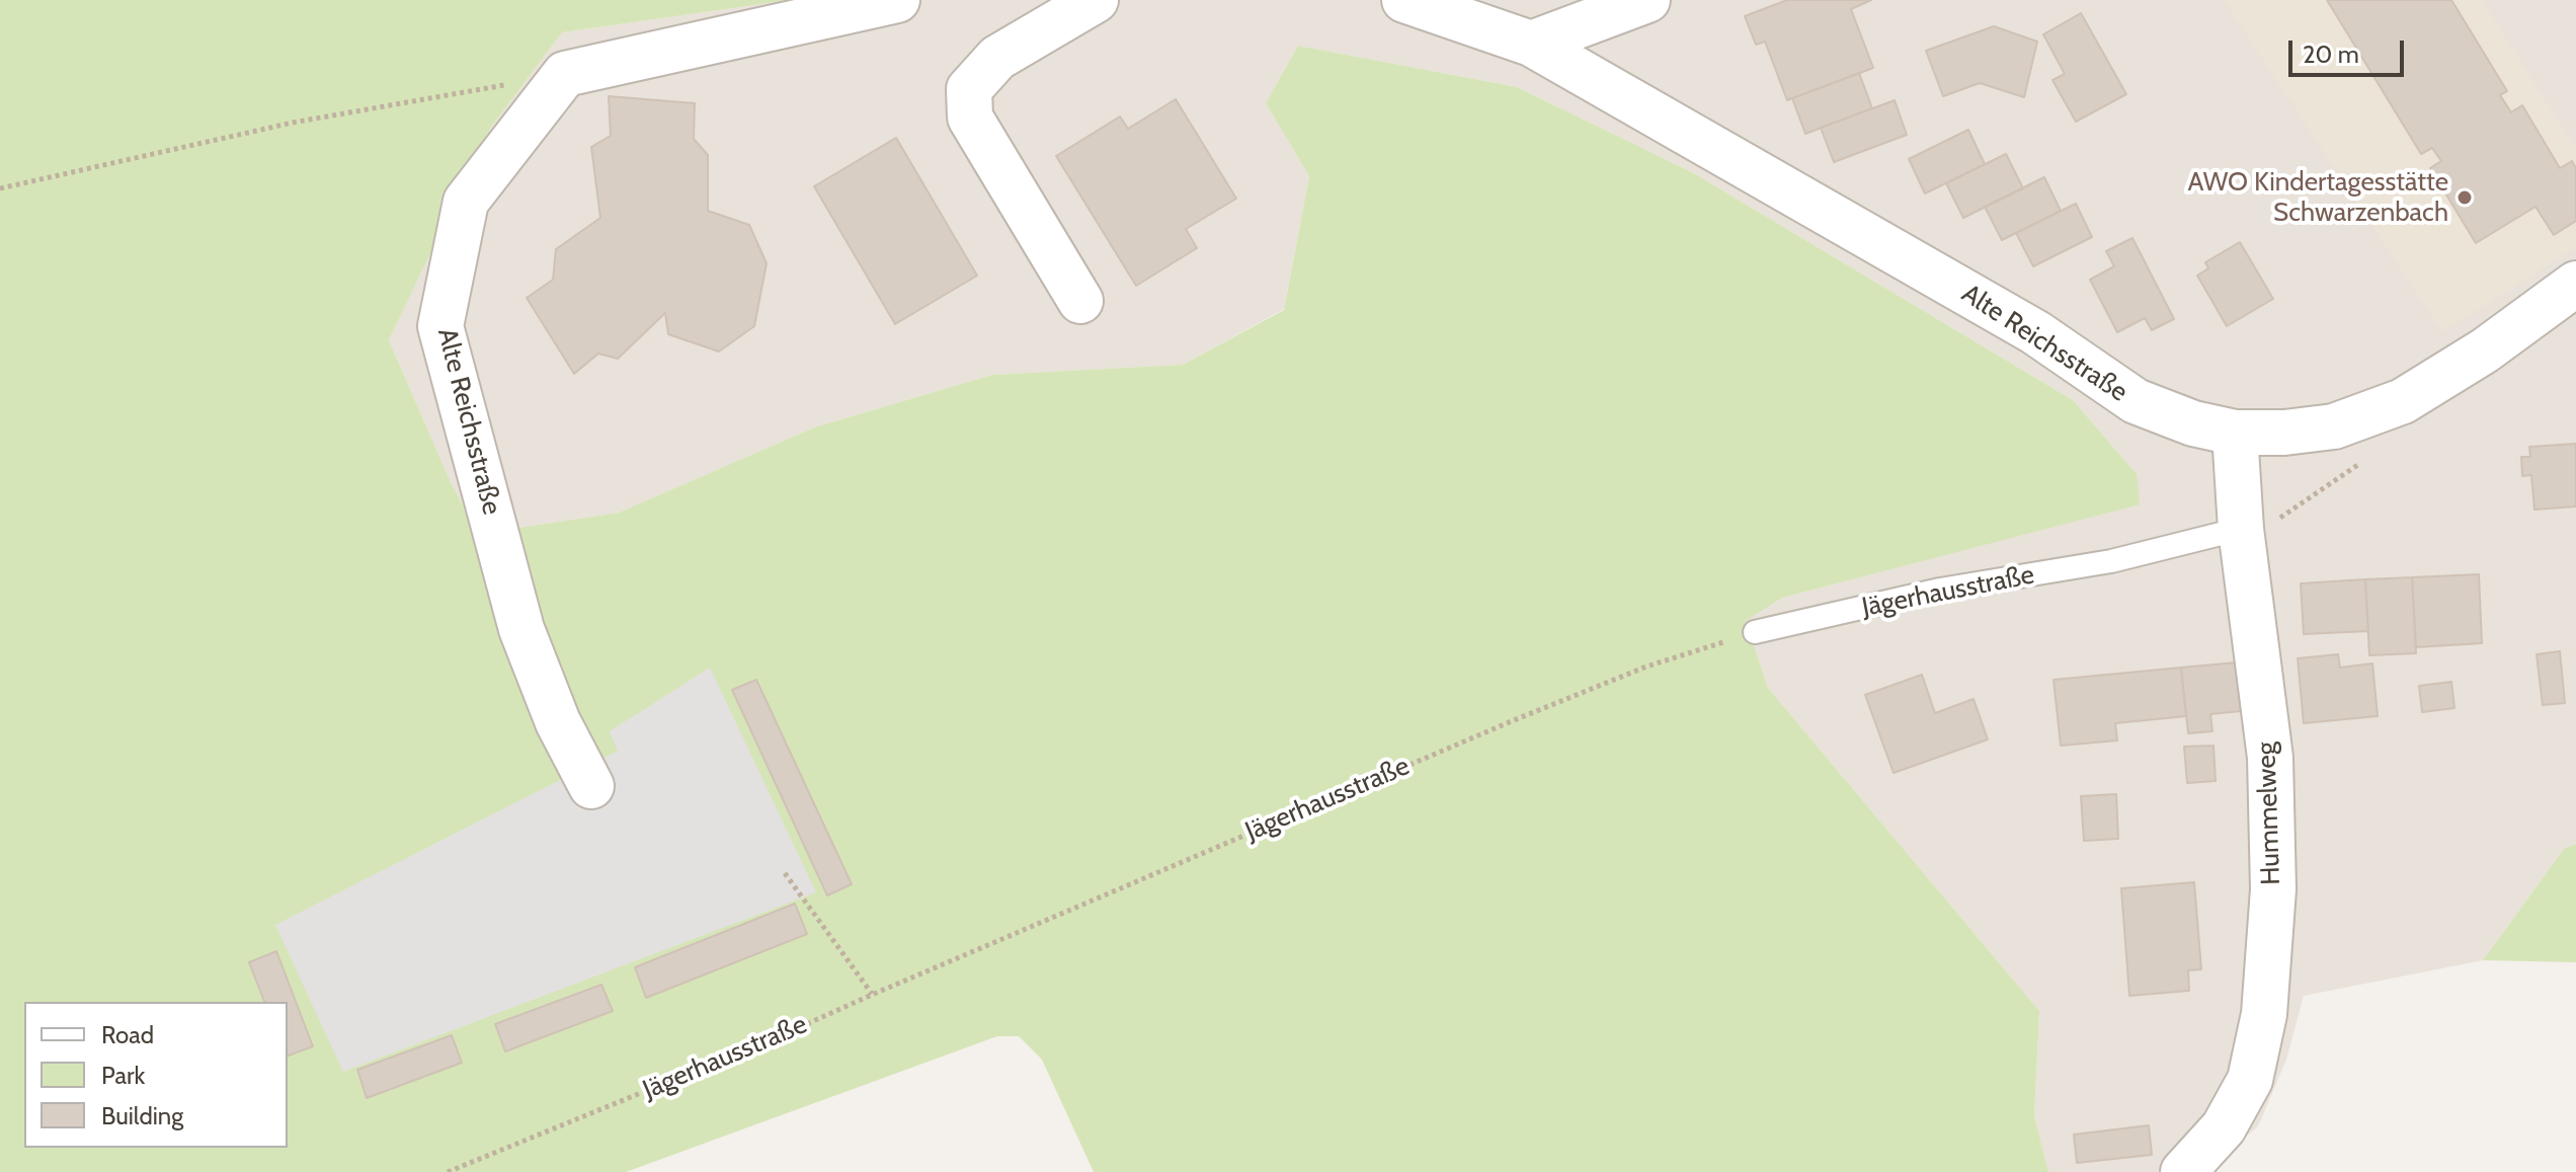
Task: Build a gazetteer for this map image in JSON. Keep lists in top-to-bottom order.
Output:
{
  "streets": {
    "street": ["Alte Reichsstraße", "Hummelweg"],
    "lane": ["Jägerhausstraße"]
  },
  "crossings": [
    ["Alte Reichsstraße", "Hummelweg"],
    ["Jägerhausstraße", "Hummelweg"]
  ],
  "places": ["AWO Kindertagesstätte Schwarzenbach"],
  "legend": ["Road", "Park", "Building"],
  "scale_bar": "20 m"
}
